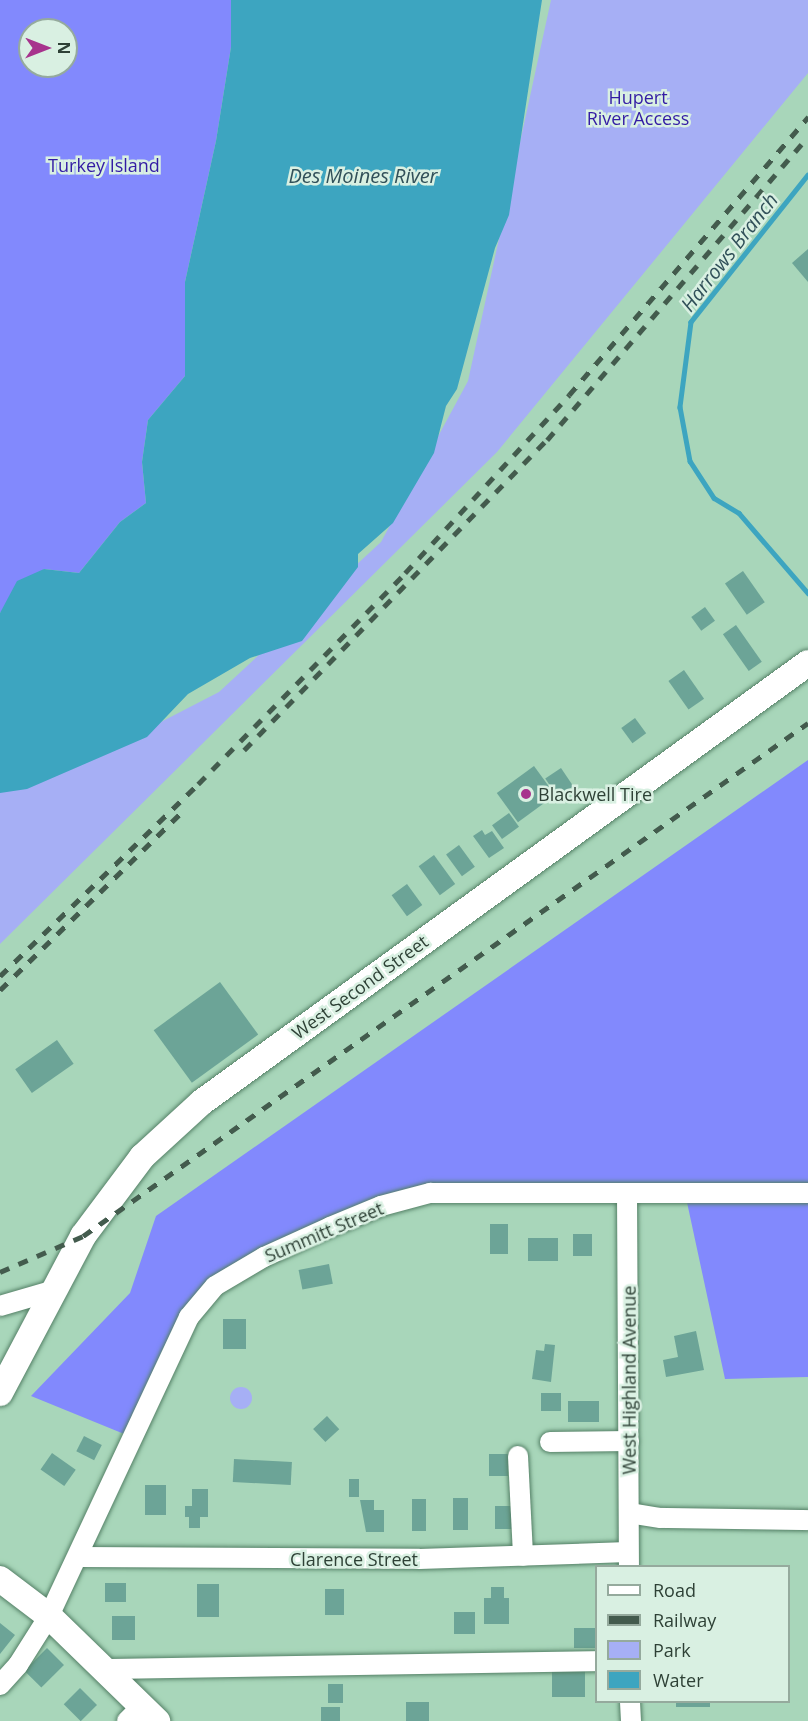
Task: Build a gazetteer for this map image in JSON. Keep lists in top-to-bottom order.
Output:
{
  "streets": {
    "main road": ["West Second Street"],
    "street": ["Summitt Street", "West Highland Avenue", "Clarence Street"]
  },
  "crossings": [
    ["Summitt Street", "West Highland Avenue"],
    ["Summitt Street", "Clarence Street"],
    ["West Highland Avenue", "Clarence Street"]
  ],
  "water": ["Des Moines River", "Harrows Branch"],
  "parks": ["Hupert River Access", "Turkey Island"],
  "places": ["Blackwell Tire"],
  "legend": [
    "Road",
    "Railway",
    "Park",
    "Water"
  ],
  "north": "right"
}
